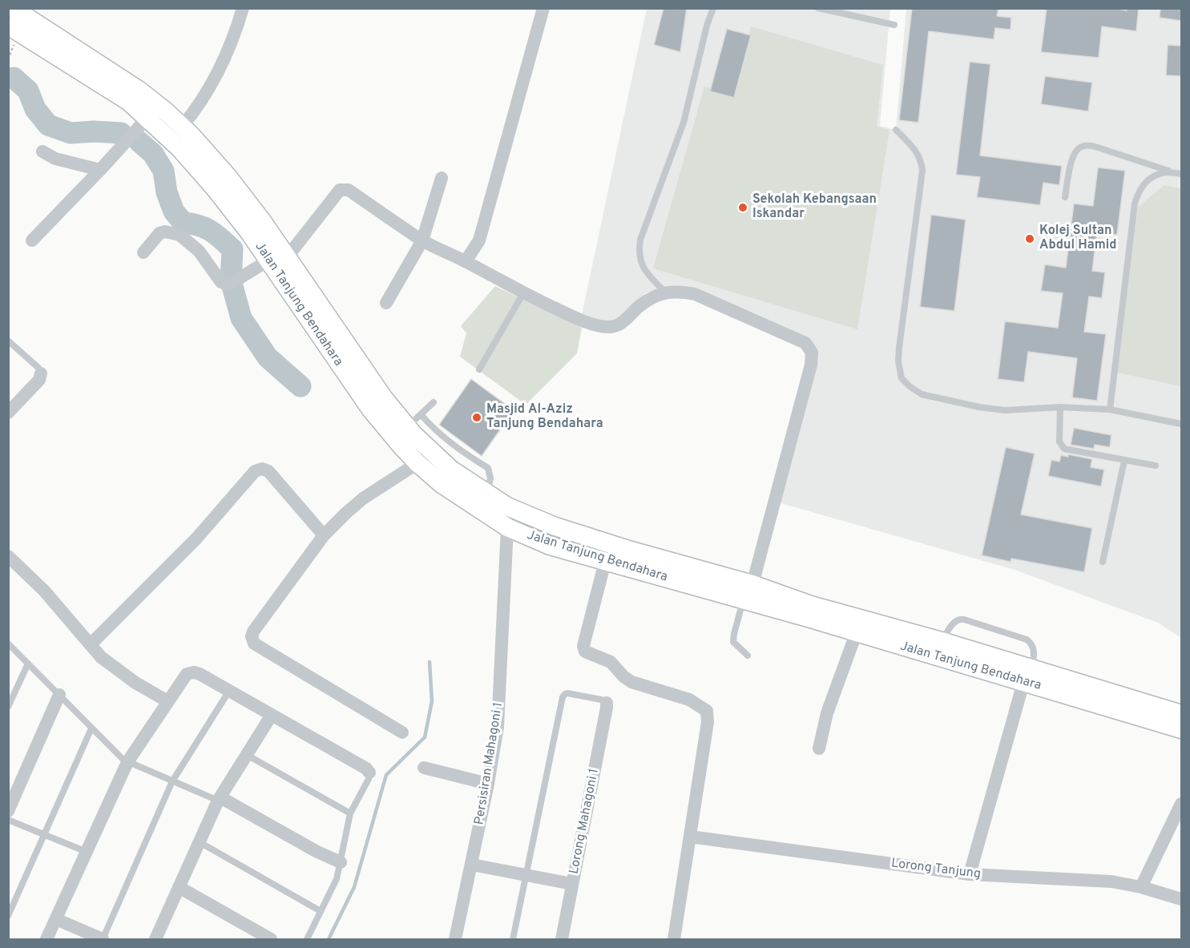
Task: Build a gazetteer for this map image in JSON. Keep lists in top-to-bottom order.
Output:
{
  "streets": {
    "main road": ["Jalan Tanjung Bendahara"],
    "street": ["Persisiran Mahagoni 1", "Lorong Mahagoni 1", "Lorong Tanjung"]
  },
  "crossings": [
    ["Jalan Tanjung Bendahara", "Persisiran Mahagoni 1"]
  ],
  "places": ["Sekolah Kebangsaan Iskandar", "Kolej Sultan Abdul Hamid", "Masjid Al-Aziz Tanjung Bendahara"]
}
